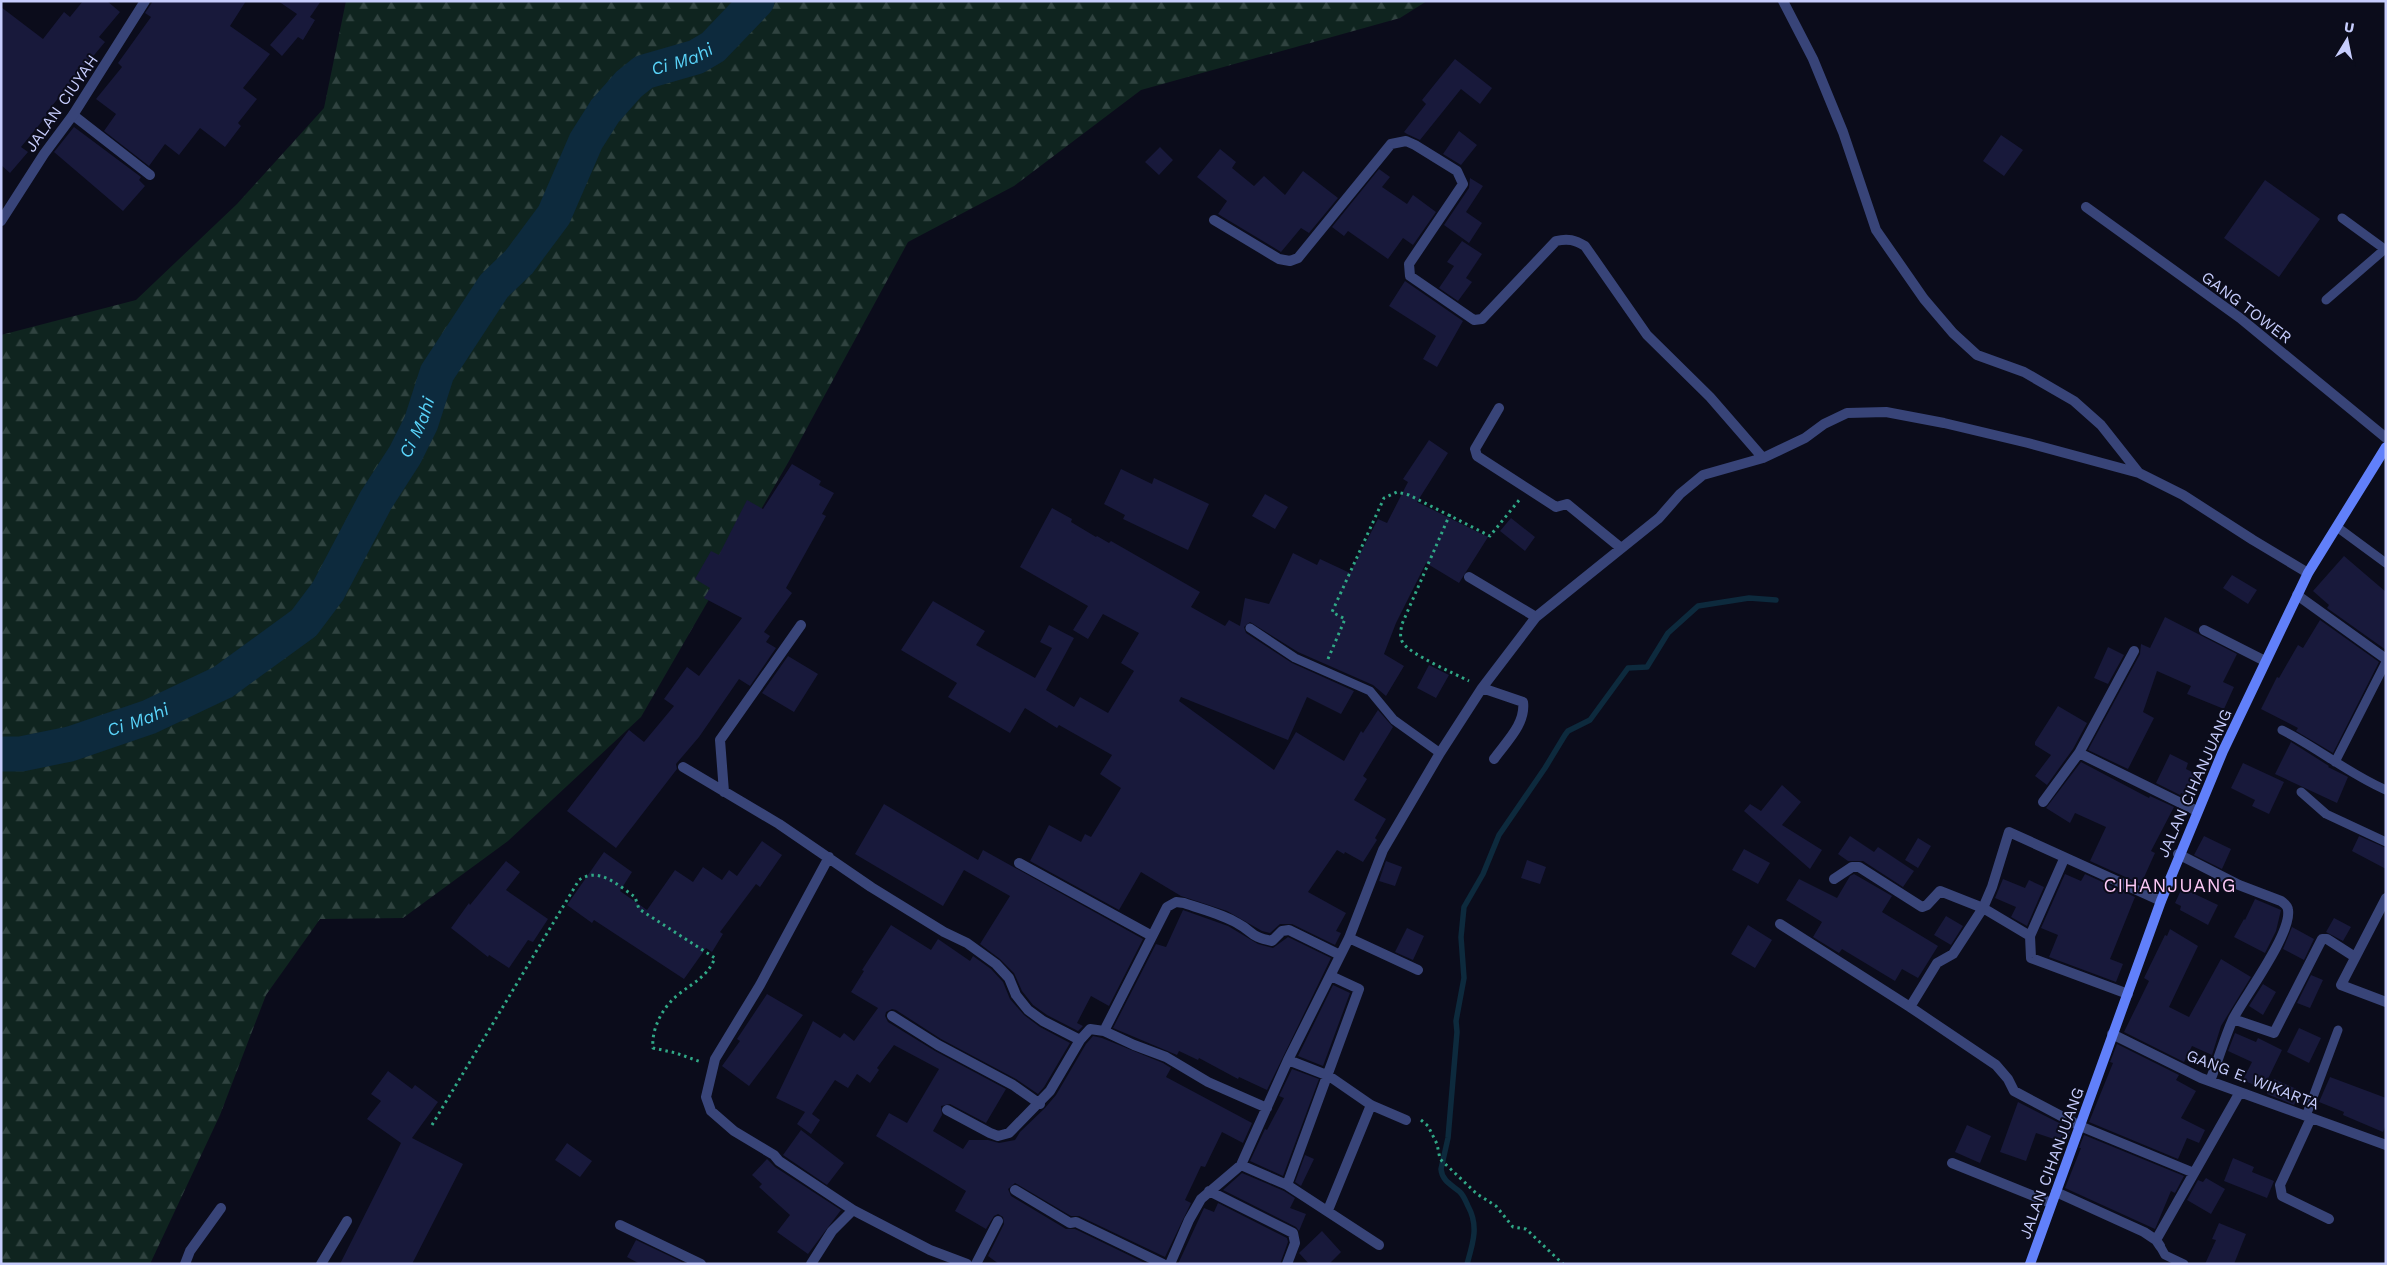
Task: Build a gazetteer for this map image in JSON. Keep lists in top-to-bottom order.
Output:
{
  "streets": {
    "main road": ["JALAN CIHANJUANG"],
    "street": ["JALAN CIUYAH", "GANG TOWER", "GANG E. WIKARTA"]
  },
  "crossings": [
    ["JALAN CIHANJUANG", "GANG E. WIKARTA"]
  ],
  "districts": ["CIHANJUANG"],
  "water": ["Ci Mahi"],
  "north": "top"
}
